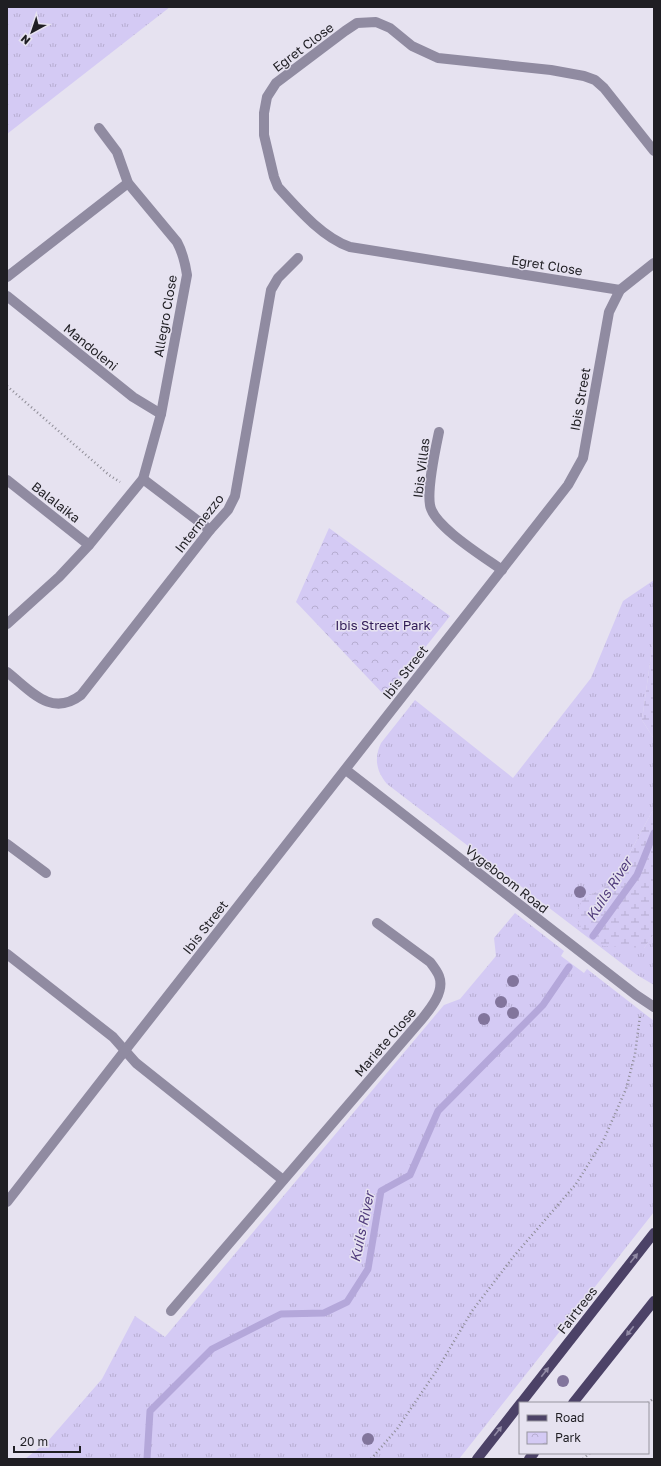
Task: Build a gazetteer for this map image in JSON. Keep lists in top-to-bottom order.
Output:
{
  "streets": {
    "main road": ["Fairtrees"],
    "street": [
      "Egret Close",
      "Allegro Close",
      "Mandoleni",
      "Ibis Street",
      "Ibis Villas",
      "Balalaika",
      "Intermezzo",
      "Vygeboom Road",
      "Mariete Close"
    ]
  },
  "crossings": [
    ["Egret Close", "Ibis Street"],
    ["Allegro Close", "Mandoleni"],
    ["Allegro Close", "Balalaika"],
    ["Ibis Street", "Ibis Villas"],
    ["Ibis Street", "Vygeboom Road"]
  ],
  "water": ["Kuils River"],
  "parks": ["Ibis Street Park"],
  "legend": ["Road", "Park"],
  "scale_bar": "20 m",
  "north": "bottom left"
}
